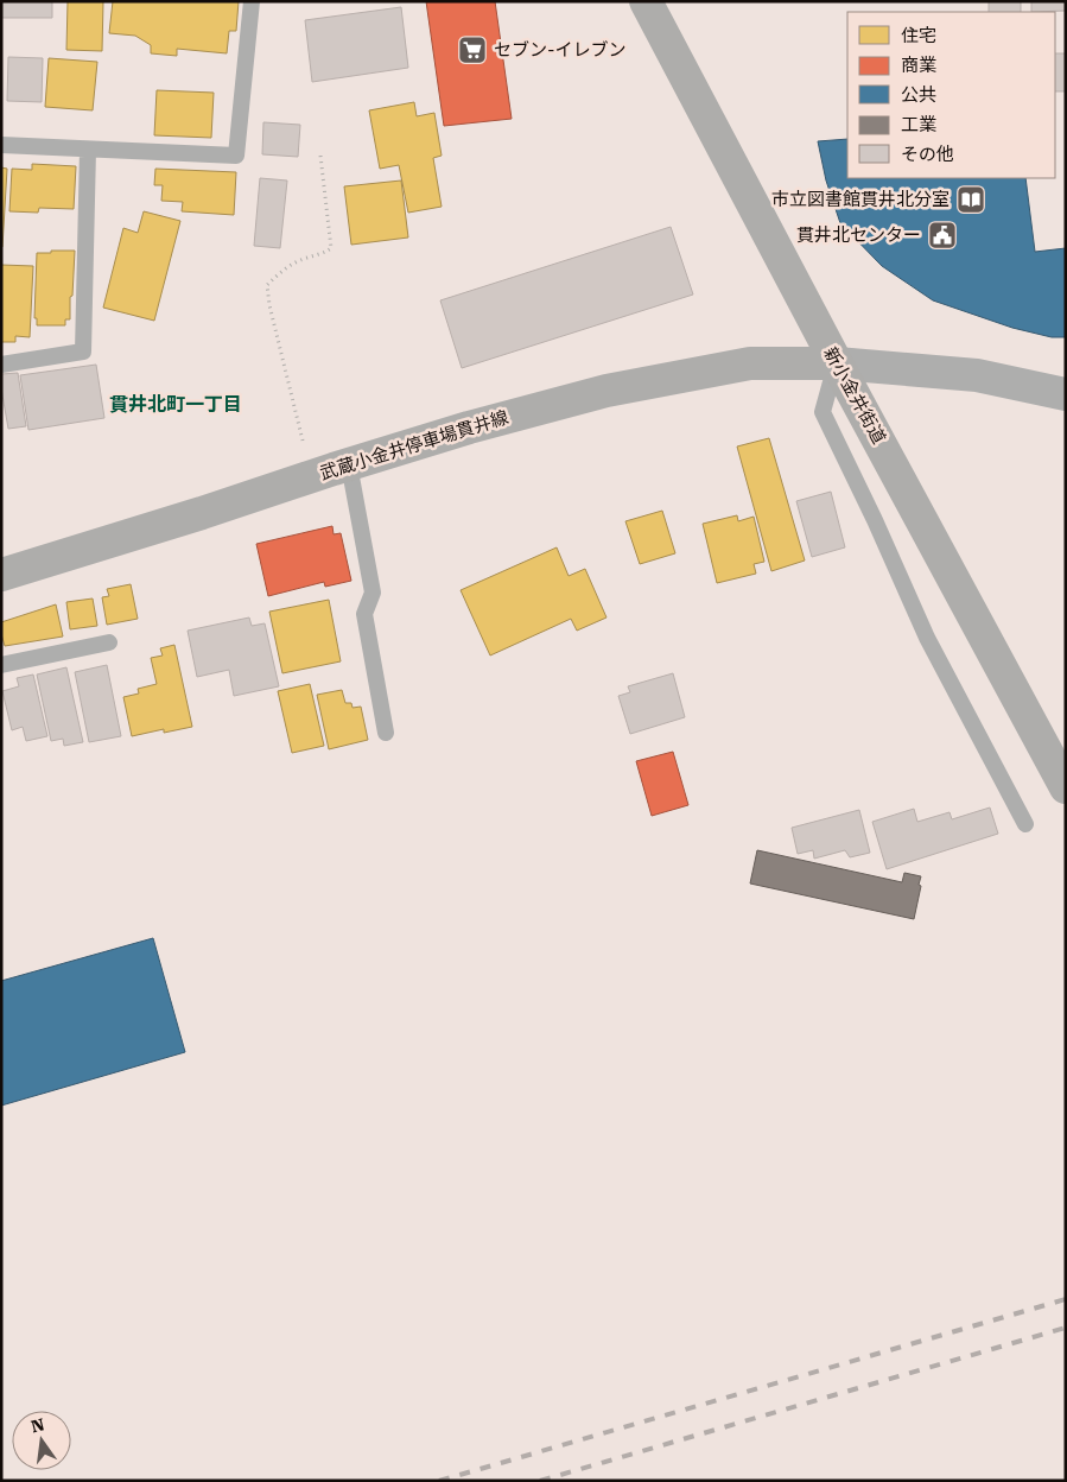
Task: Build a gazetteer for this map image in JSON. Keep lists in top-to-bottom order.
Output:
{
  "streets": {
    "main road": ["新小金井街道", "武蔵小金井停車場貫井線"]
  },
  "crossings": [
    ["新小金井街道", "武蔵小金井停車場貫井線"]
  ],
  "districts": ["貫井北町一丁目"],
  "places": {
    "supermarket": ["セブン-イレブン"],
    "library": ["市立図書館貫井北分室"],
    "public building": ["貫井北センター"]
  },
  "legend": [
    "住宅",
    "商業",
    "公共",
    "工業",
    "その他"
  ],
  "north": "top"
}
